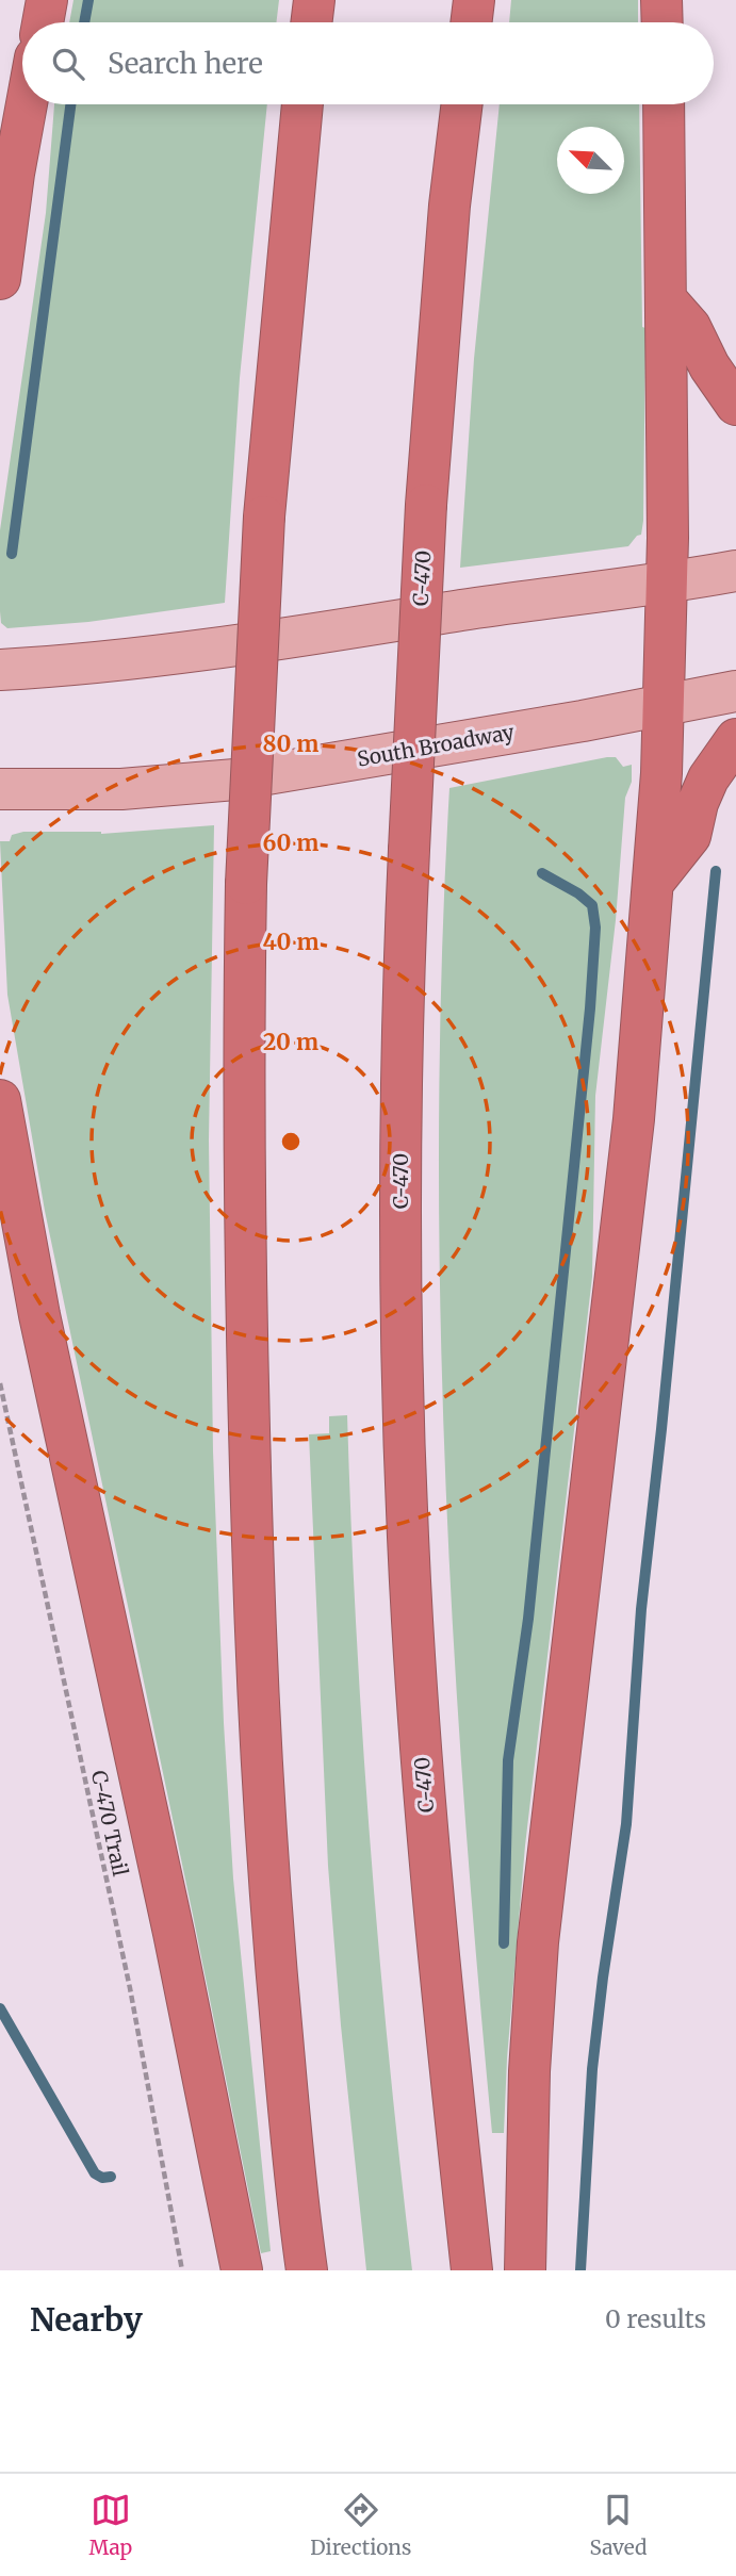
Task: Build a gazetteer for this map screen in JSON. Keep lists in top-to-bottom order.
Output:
{
  "streets": {
    "highway": ["C-470"],
    "main road": ["South Broadway"],
    "path": ["C-470 Trail"]
  },
  "north": "top left",
  "page": {
    "search": "Search here",
    "heading": ["Nearby", "0 results"],
    "nav": ["Map", "Directions", "Saved"]
  },
  "rings": [
    "80 m",
    "60 m",
    "40 m",
    "20 m"
  ]
}
